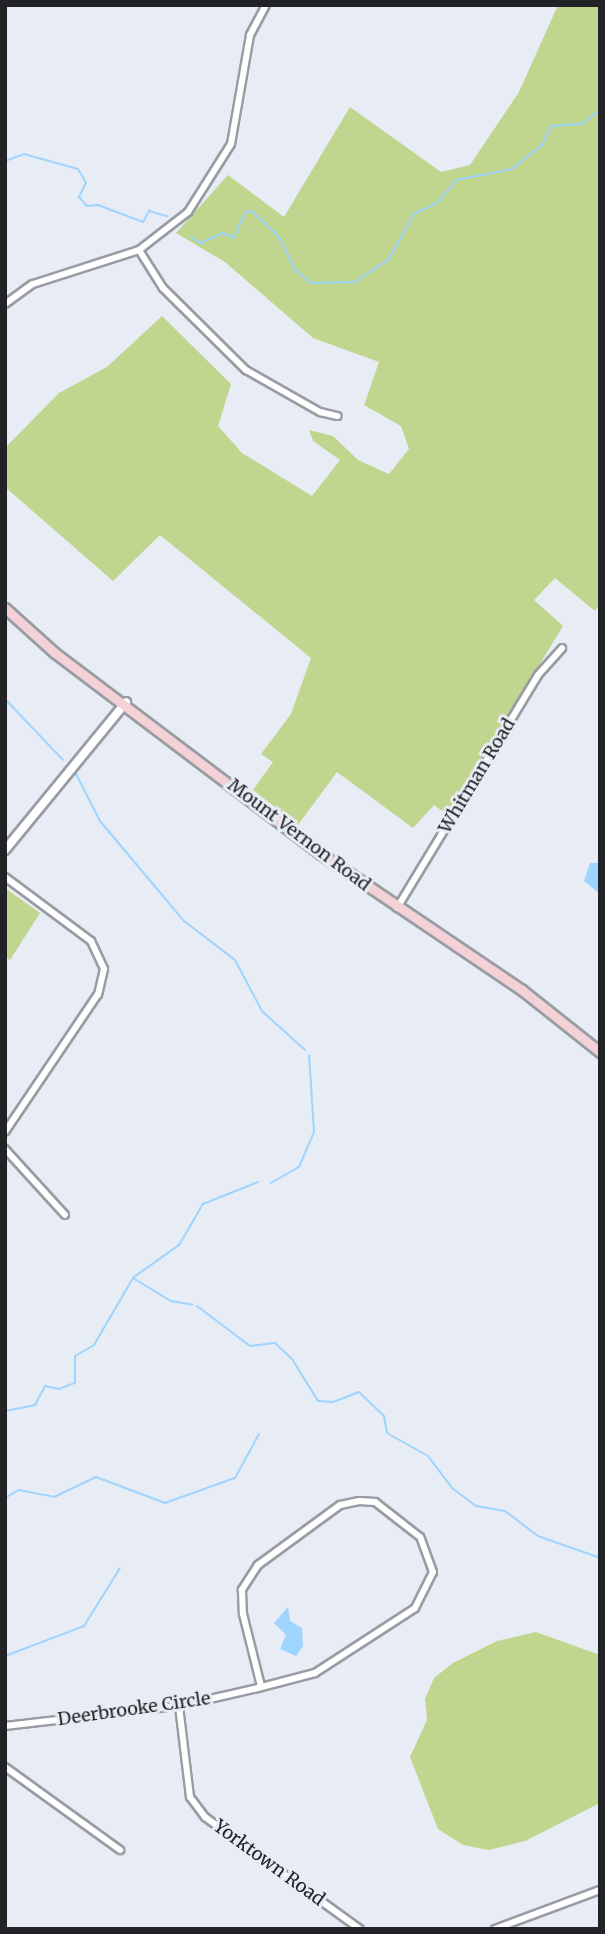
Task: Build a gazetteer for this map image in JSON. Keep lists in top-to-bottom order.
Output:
{
  "streets": {
    "main road": ["Mount Vernon Road"],
    "street": ["Whitman Road", "Deerbrooke Circle", "Yorktown Road"]
  },
  "crossings": [
    ["Whitman Road", "Mount Vernon Road"],
    ["Deerbrooke Circle", "Yorktown Road"]
  ]
}
